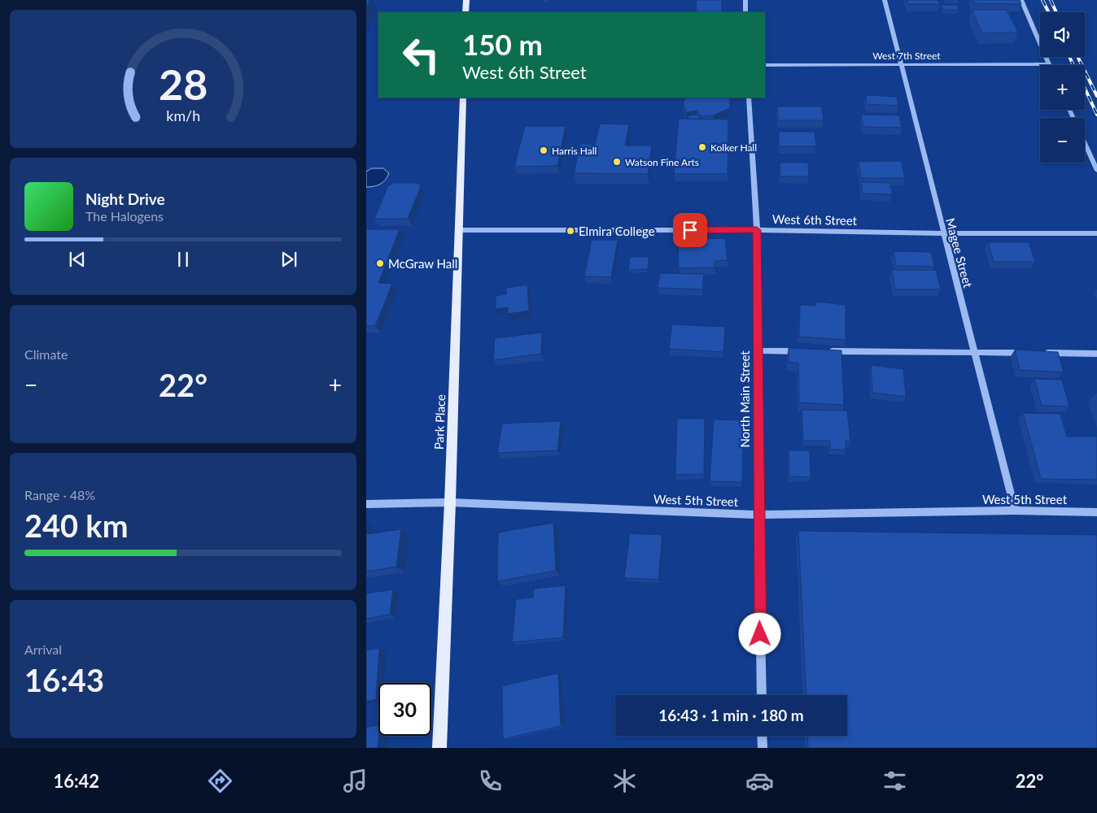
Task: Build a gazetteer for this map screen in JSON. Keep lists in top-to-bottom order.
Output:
{
  "streets": {
    "main road": ["Park Place"],
    "street": [
      "West 7th Street",
      "West 6th Street",
      "Magee Street",
      "North Main Street",
      "West 5th Street"
    ]
  },
  "crossings": [
    ["West 7th Street", "Magee Street"],
    ["West 6th Street", "Magee Street"],
    ["West 6th Street", "North Main Street"],
    ["West 6th Street", "Park Place"],
    ["Magee Street", "West 5th Street"],
    ["North Main Street", "West 5th Street"],
    ["Park Place", "West 5th Street"]
  ],
  "places": [
    "Kolker Hall",
    "Harris Hall",
    "Watson Fine Arts",
    "Elmira College",
    "McGraw Hall"
  ],
  "page": {
    "map_buttons": ["+", "−"],
    "turn": ["150 m", "West 6th Street"],
    "song": ["Night Drive", "The Halogens"],
    "tile": [
      "Climate",
      ["Range · 48%", "240 km"],
      ["Arrival", "16:43"]
    ],
    "heat": ["−", "22°", "+"],
    "limit": "30",
    "trip": "16:43 · 1 min · 180 m",
    "tabs": ["16:42", "22°"],
    "gauge": ["28", "km/h"]
  }
}
